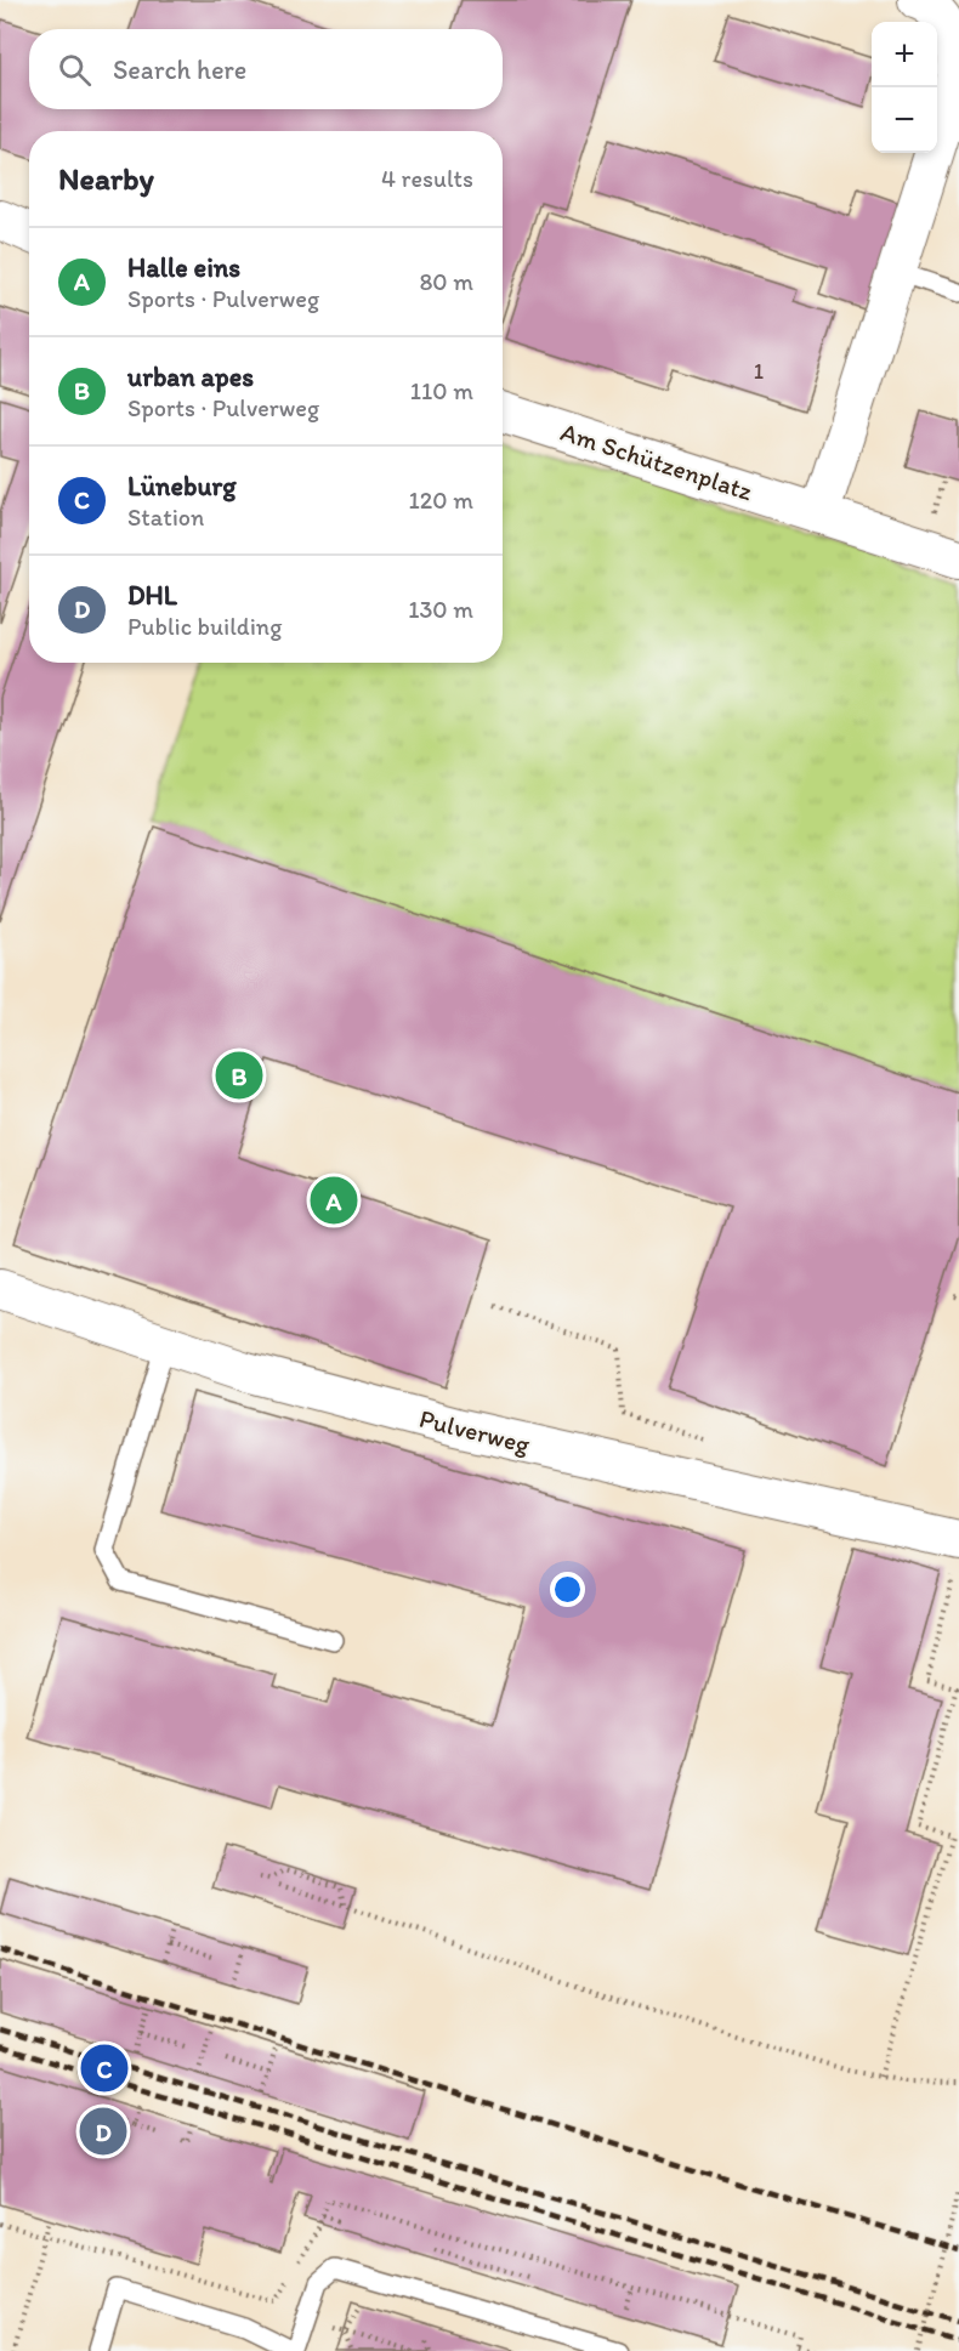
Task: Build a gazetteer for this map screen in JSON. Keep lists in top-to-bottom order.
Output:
{
  "streets": {
    "street": ["Am Schützenplatz", "Pulverweg"]
  },
  "house_numbers": ["1"],
  "page": {
    "map_buttons": ["+", "−"],
    "search": "Search here",
    "heading": ["Nearby", "4 results"],
    "list": [
      {
        "mark": "A",
        "name": "Halle eins",
        "note": "Sports · Pulverweg",
        "value": "80 m"
      },
      {
        "mark": "B",
        "name": "urban apes",
        "note": "Sports · Pulverweg",
        "value": "110 m"
      },
      {
        "mark": "C",
        "name": "Lüneburg",
        "note": "Station",
        "value": "120 m"
      },
      {
        "mark": "D",
        "name": "DHL",
        "note": "Public building",
        "value": "130 m"
      }
    ],
    "pins": [
      "B",
      "A",
      "C",
      "D"
    ]
  }
}
